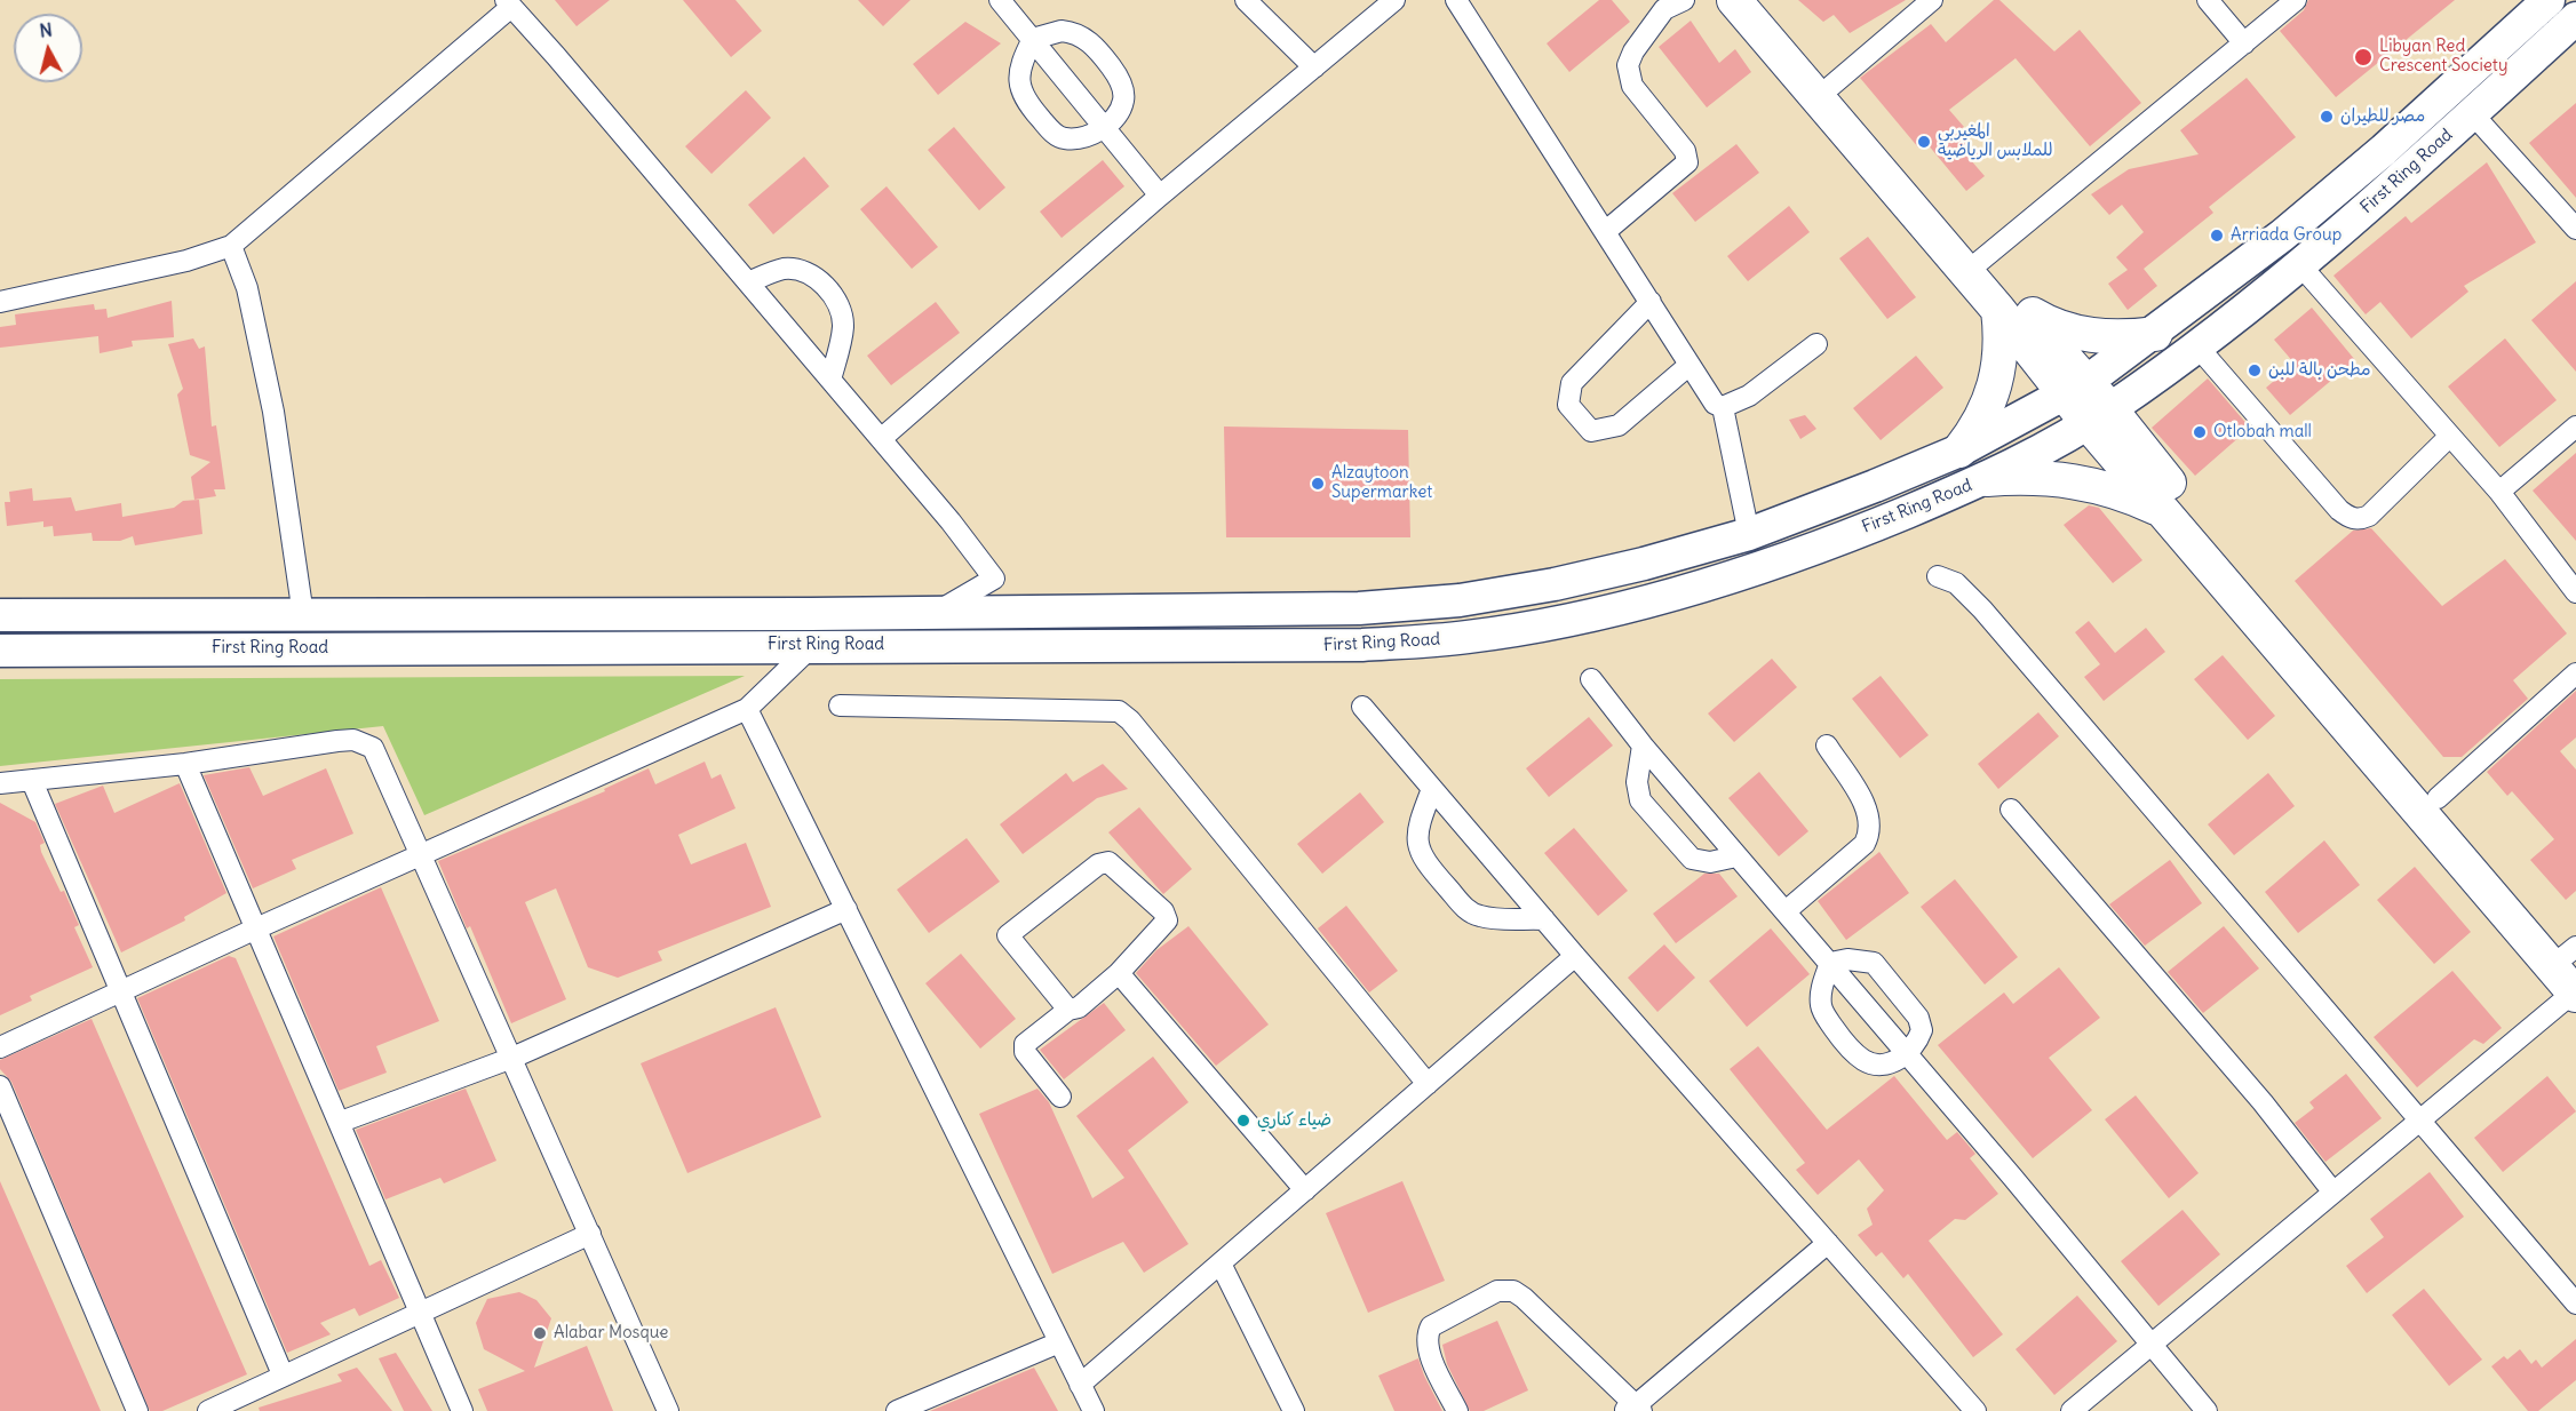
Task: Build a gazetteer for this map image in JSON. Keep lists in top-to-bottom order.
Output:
{
  "streets": {
    "main road": ["First Ring Road"]
  },
  "places": [
    "Libyan Red Crescent Society",
    "مصر للطيران",
    "المغيربي للملابس الرياضية",
    "Arriada Group",
    "مطحن بالة للبن",
    "Otlobah mall",
    "Alzaytoon Supermarket",
    "ضياء كناري",
    "Alabar Mosque"
  ],
  "north": "top"
}
